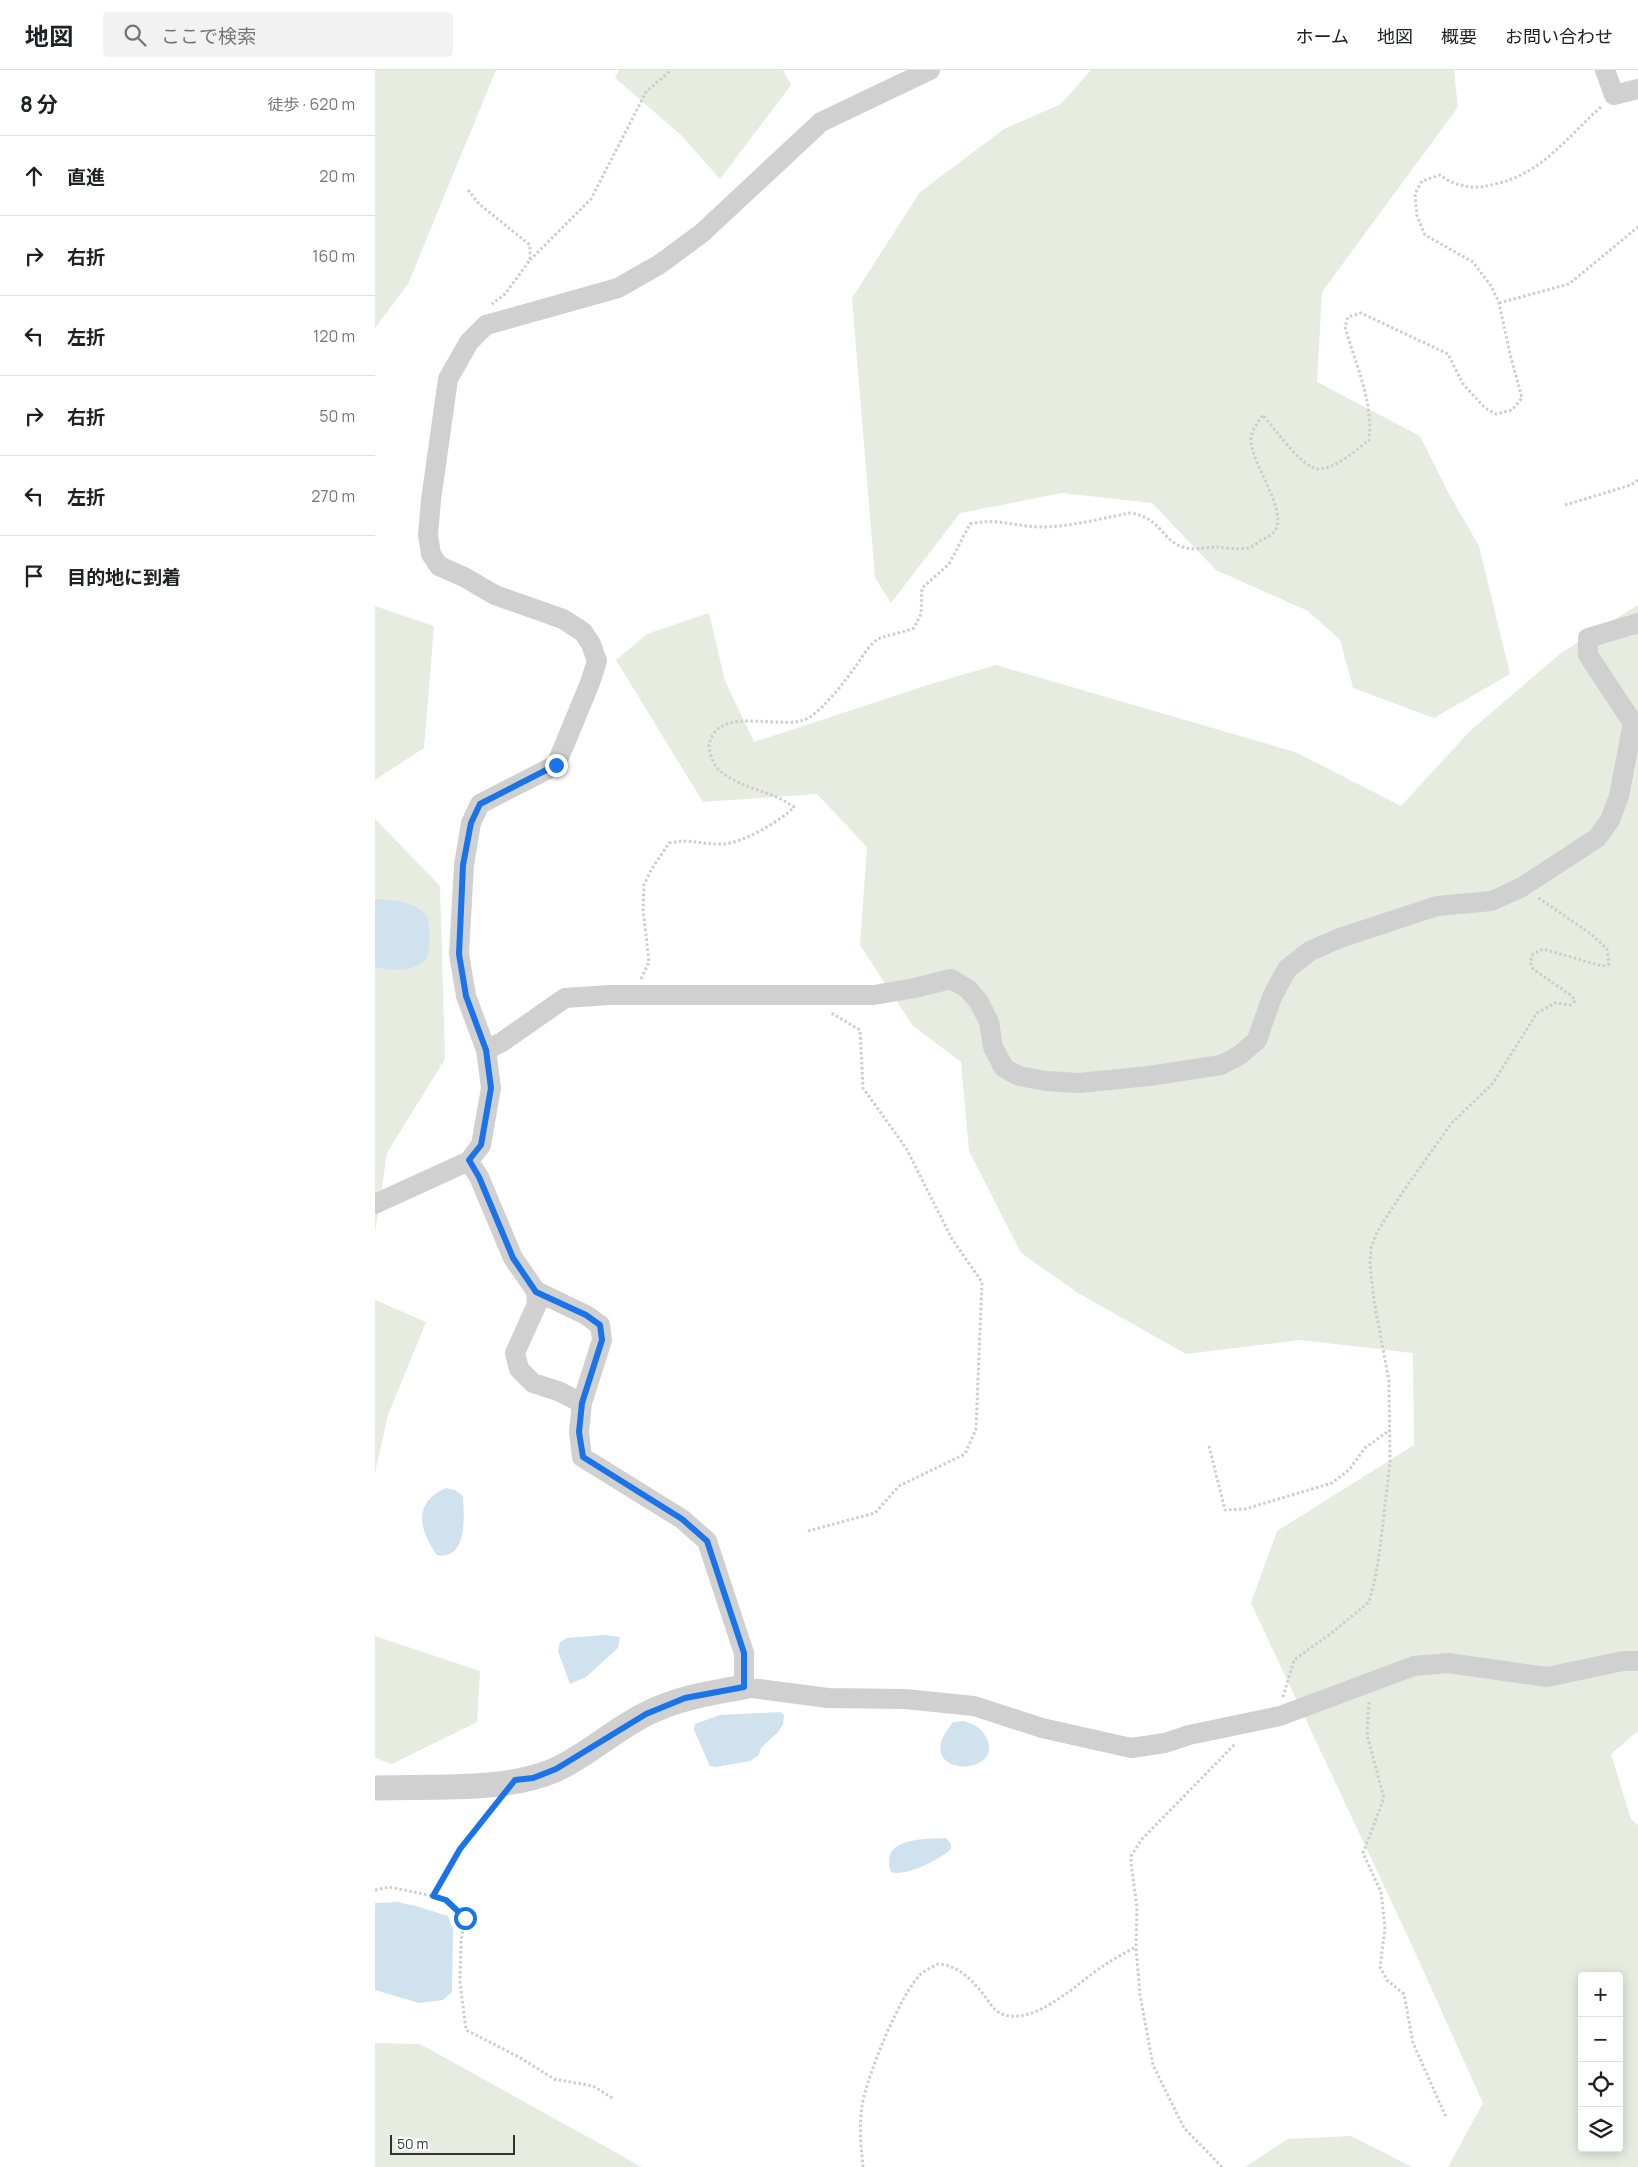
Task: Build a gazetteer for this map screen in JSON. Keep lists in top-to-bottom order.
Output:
{
  "scale_bar": "50 m",
  "page": {
    "header": "地図",
    "search": "ここで検索",
    "nav": [
      "ホーム",
      "地図",
      "概要",
      "お問い合わせ"
    ],
    "heading": ["8 分", "徒歩 · 620 m"],
    "list": [
      ["直進", "20 m"],
      ["右折", "160 m"],
      ["左折", "120 m"],
      ["右折", "50 m"],
      ["左折", "270 m"],
      "目的地に到着"
    ],
    "map_buttons": ["+", "−"],
    "scale": "50 m"
  }
}
